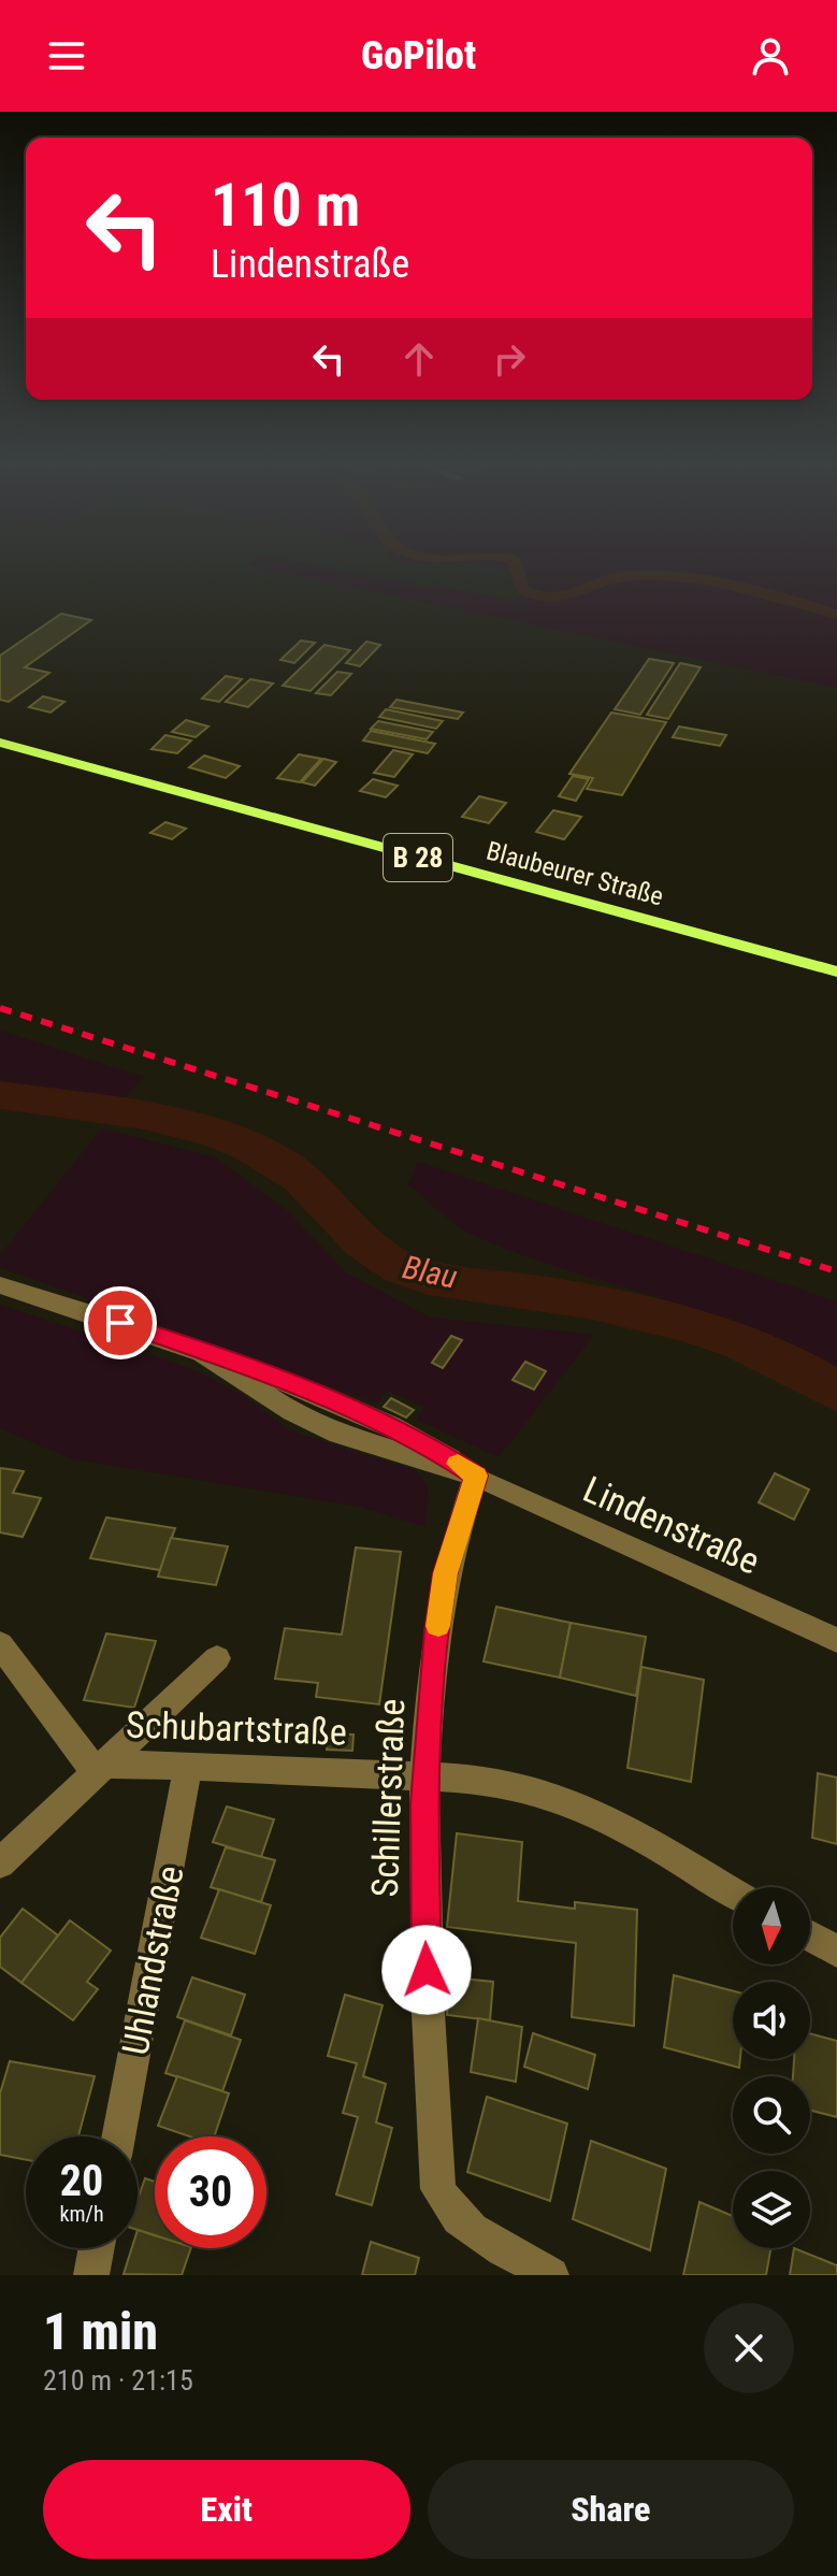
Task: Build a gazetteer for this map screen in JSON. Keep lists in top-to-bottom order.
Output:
{
  "streets": {
    "main road": ["B 28", "Blaubeurer Straße"],
    "street": [
      "Lindenstraße",
      "Schubartstraße",
      "Schillerstraße",
      "Uhlandstraße"
    ]
  },
  "crossings": [
    ["Lindenstraße", "Schillerstraße"],
    ["Schubartstraße", "Schillerstraße"],
    ["Schubartstraße", "Uhlandstraße"]
  ],
  "water": ["Blau"],
  "north": "bottom",
  "page": {
    "header": "GoPilot",
    "turn": ["110 m", "Lindenstraße"],
    "speed": "20 km/h",
    "limit": "30",
    "heading": ["1 min", "210 m · 21:15"],
    "buttons": ["Exit", "Share"]
  }
}
